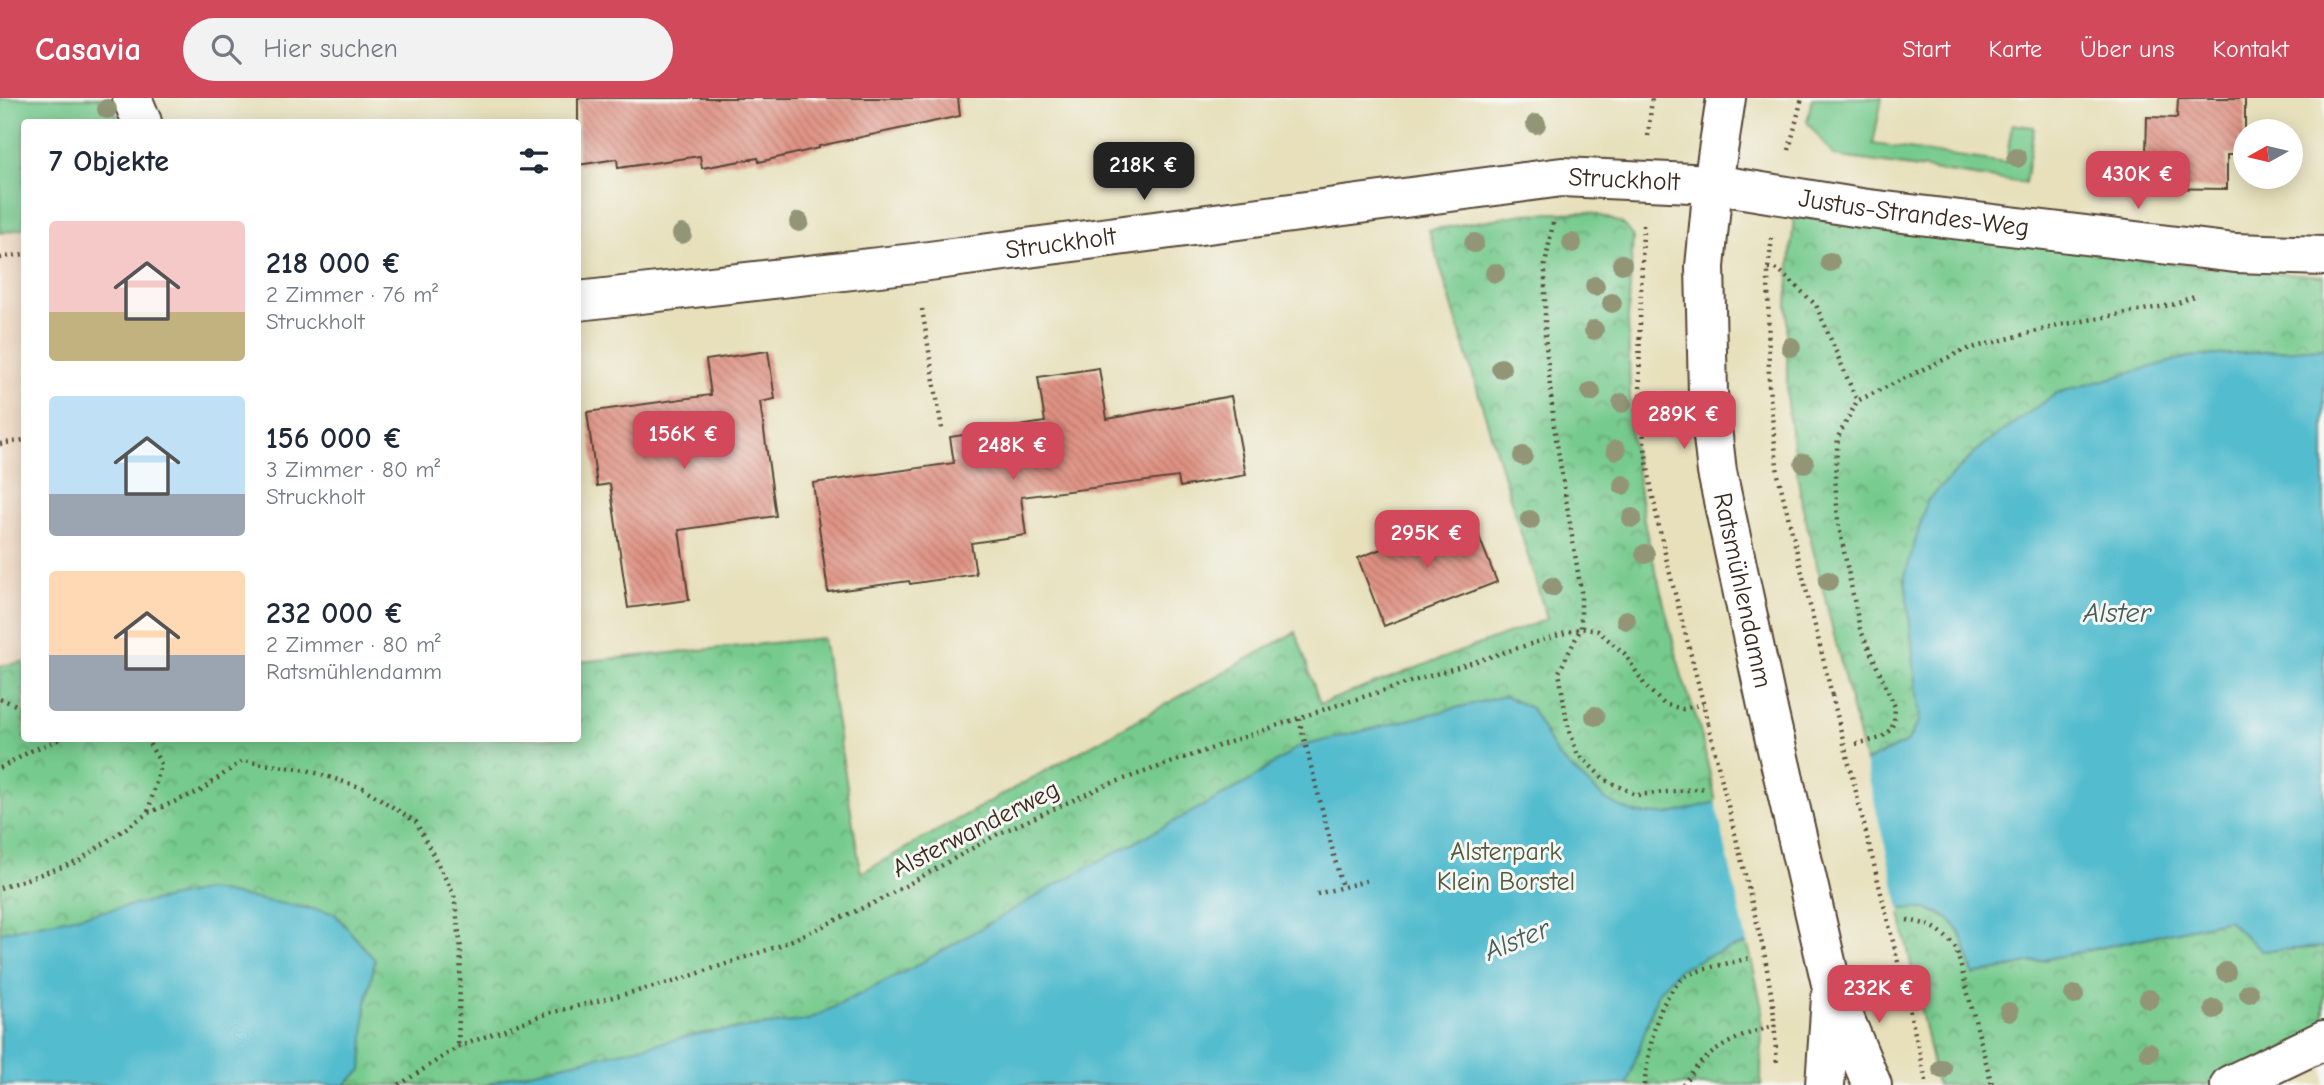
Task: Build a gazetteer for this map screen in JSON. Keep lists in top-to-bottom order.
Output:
{
  "streets": {
    "street": ["Struckholt", "Justus-Strandes-Weg", "Ratsmühlendamm"],
    "path": ["Alsterwanderweg"]
  },
  "crossings": [
    ["Struckholt", "Justus-Strandes-Weg"],
    ["Struckholt", "Ratsmühlendamm"],
    ["Justus-Strandes-Weg", "Ratsmühlendamm"]
  ],
  "water": ["Alster"],
  "parks": ["Alsterpark Klein Borstel"],
  "north": "left",
  "page": {
    "header": "Casavia",
    "search": "Hier suchen",
    "nav": [
      "Start",
      "Karte",
      "Über uns",
      "Kontakt"
    ],
    "heading": "7 Objekte",
    "price": [
      "218K €",
      "430K €",
      "289K €",
      "156K €",
      "248K €",
      "295K €",
      "232K €"
    ],
    "list": [
      {
        "name": "218 000 €",
        "note": "2 Zimmer · 76 m² · Struckholt"
      },
      {
        "name": "156 000 €",
        "note": "3 Zimmer · 80 m² · Struckholt"
      },
      {
        "name": "232 000 €",
        "note": "2 Zimmer · 80 m² · Ratsmühlendamm"
      }
    ]
  }
}
